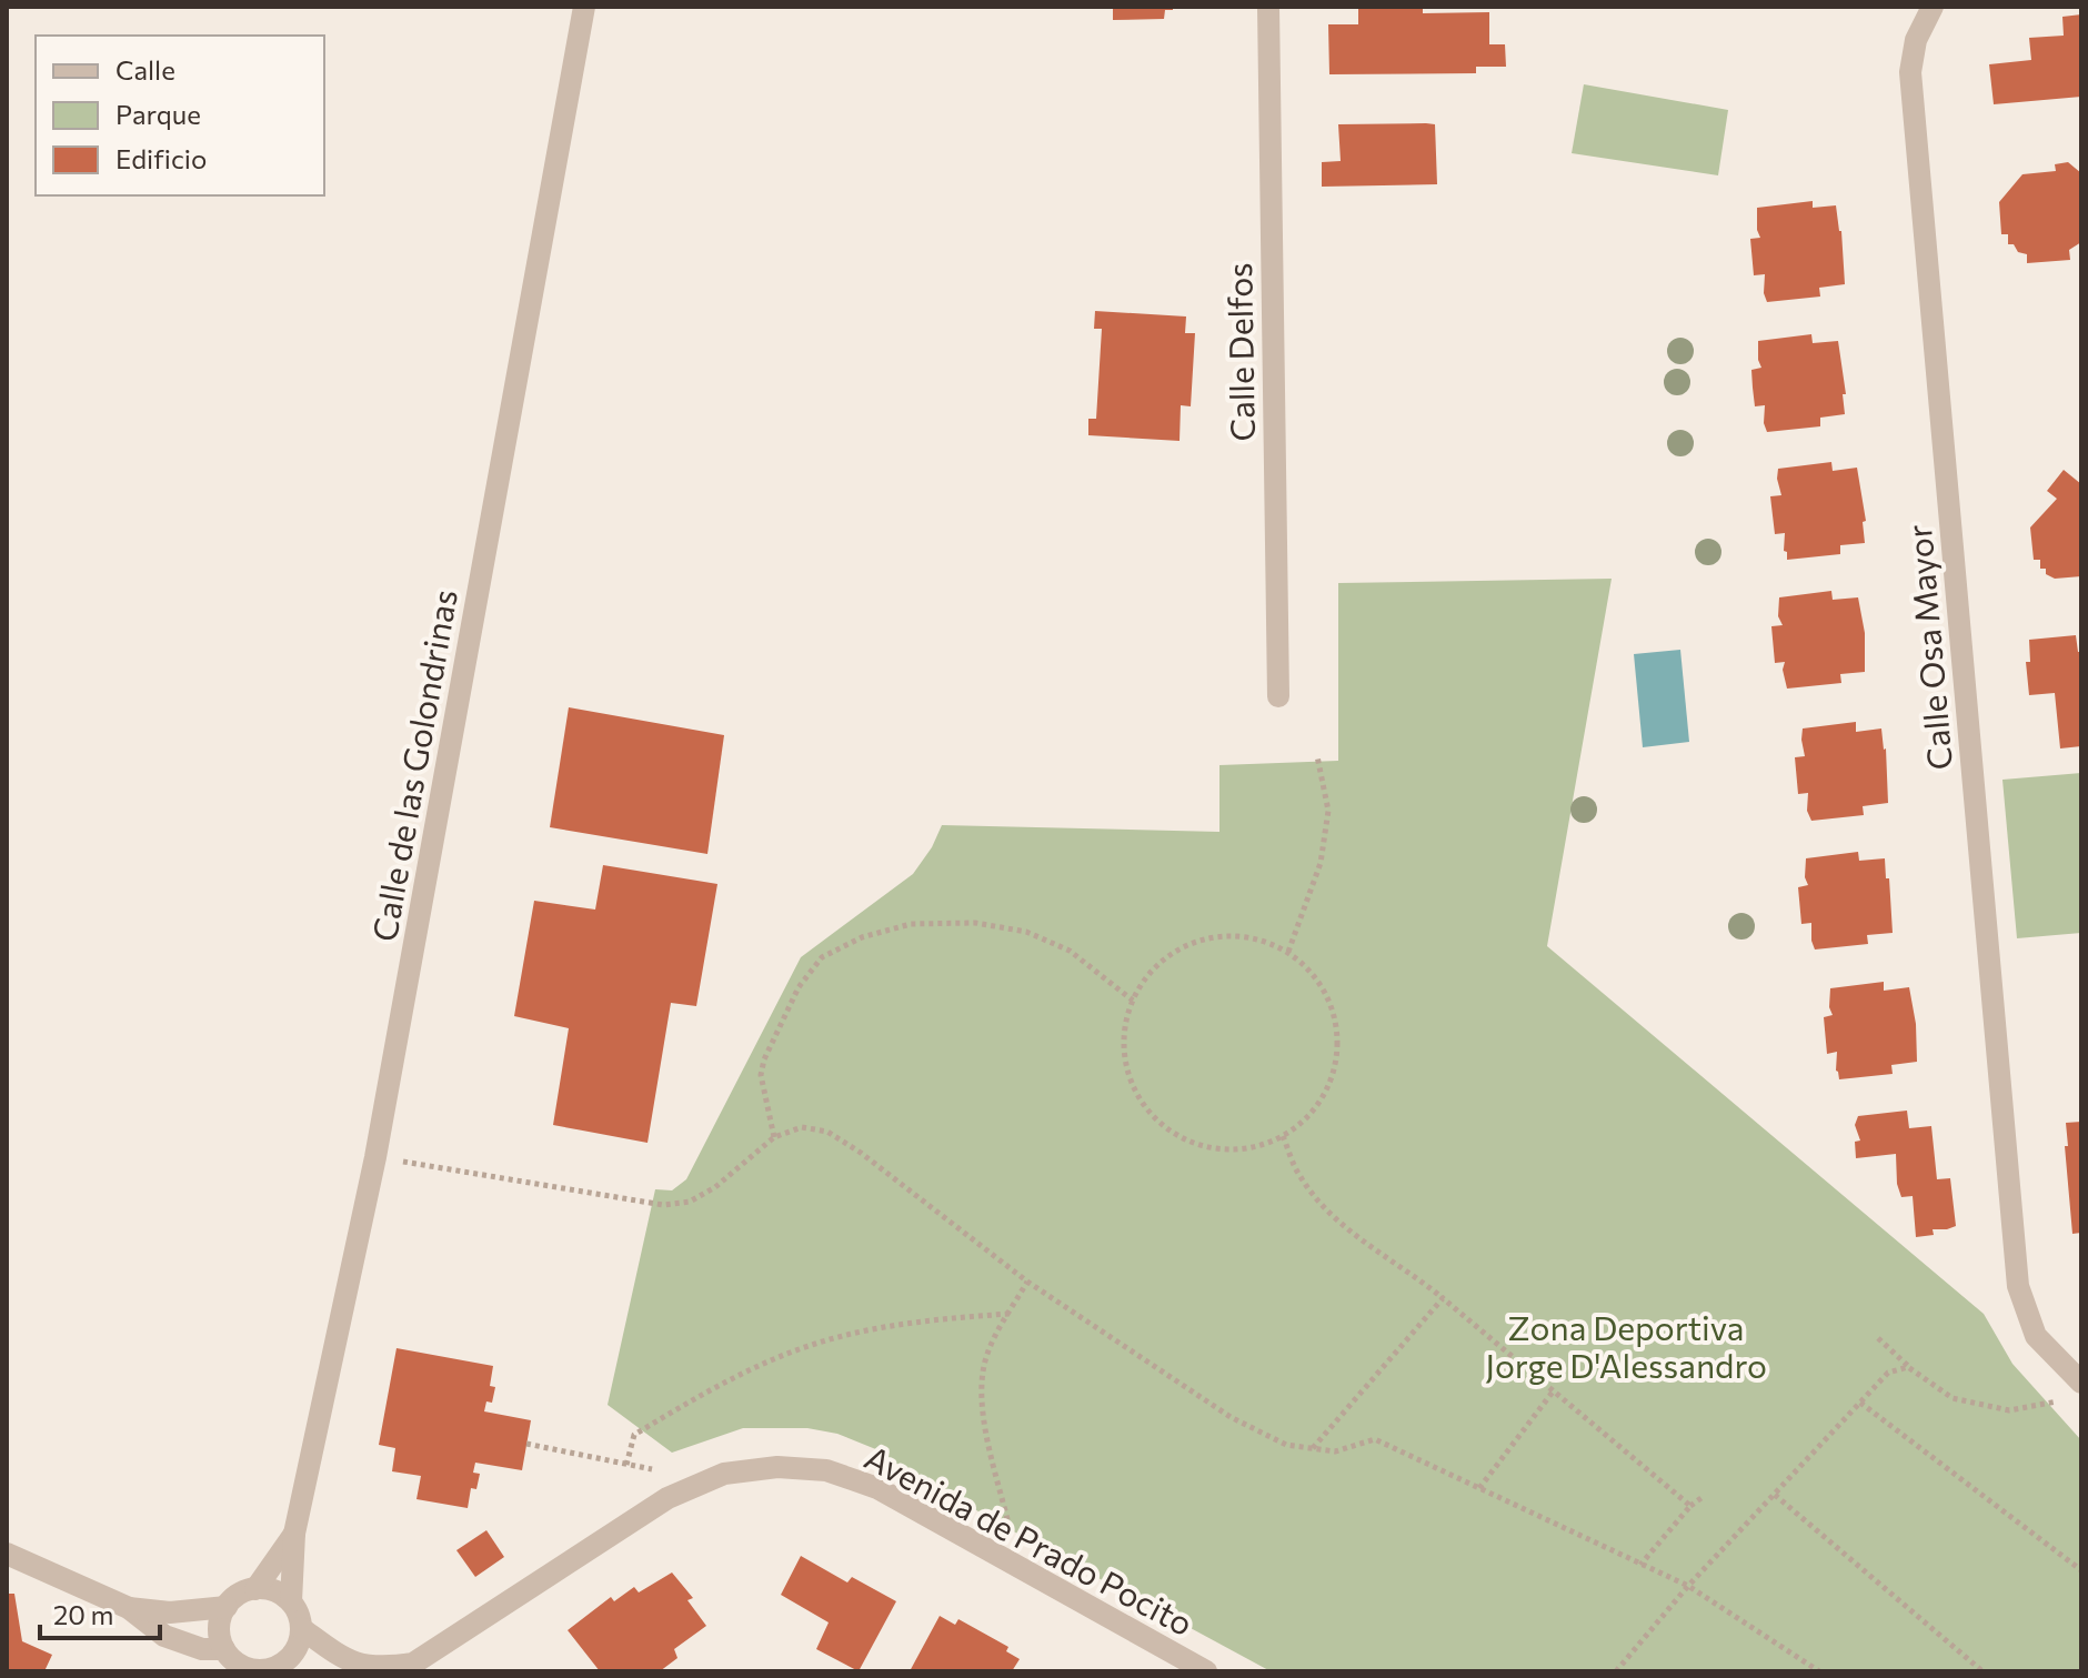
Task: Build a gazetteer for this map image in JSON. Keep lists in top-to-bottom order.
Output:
{
  "streets": {
    "street": [
      "Calle Delfos",
      "Calle Osa Mayor",
      "Calle de las Golondrinas",
      "Avenida de Prado Pocito"
    ]
  },
  "crossings": [
    ["Calle de las Golondrinas", "Avenida de Prado Pocito"]
  ],
  "parks": ["Zona Deportiva Jorge D'Alessandro"],
  "legend": ["Calle", "Parque", "Edificio"],
  "scale_bar": "20 m"
}
